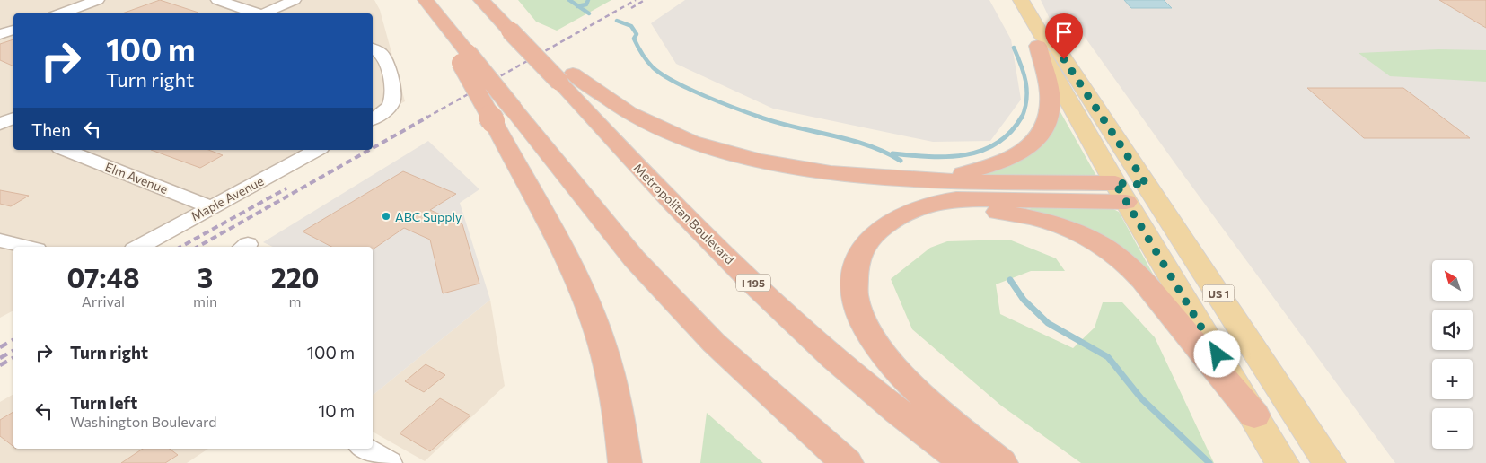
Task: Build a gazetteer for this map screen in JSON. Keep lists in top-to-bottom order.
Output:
{
  "streets": {
    "highway": ["Metropolitan Boulevard", "I 195"],
    "main road": ["US 1"],
    "street": ["Elm Avenue", "Maple Avenue"]
  },
  "crossings": [
    ["Elm Avenue", "Maple Avenue"]
  ],
  "places": ["ABC Supply"],
  "north": "top left",
  "page": {
    "turn": ["100 m", "Turn right"],
    "then": "Then",
    "eta": [
      "07:48",
      "Arrival",
      "3",
      "min",
      "220",
      "m"
    ],
    "map_buttons": ["+", "−"],
    "list": [
      {
        "name": "Turn right",
        "value": "100 m"
      },
      {
        "name": "Turn left",
        "note": "Washington Boulevard",
        "value": "10 m"
      }
    ]
  }
}
